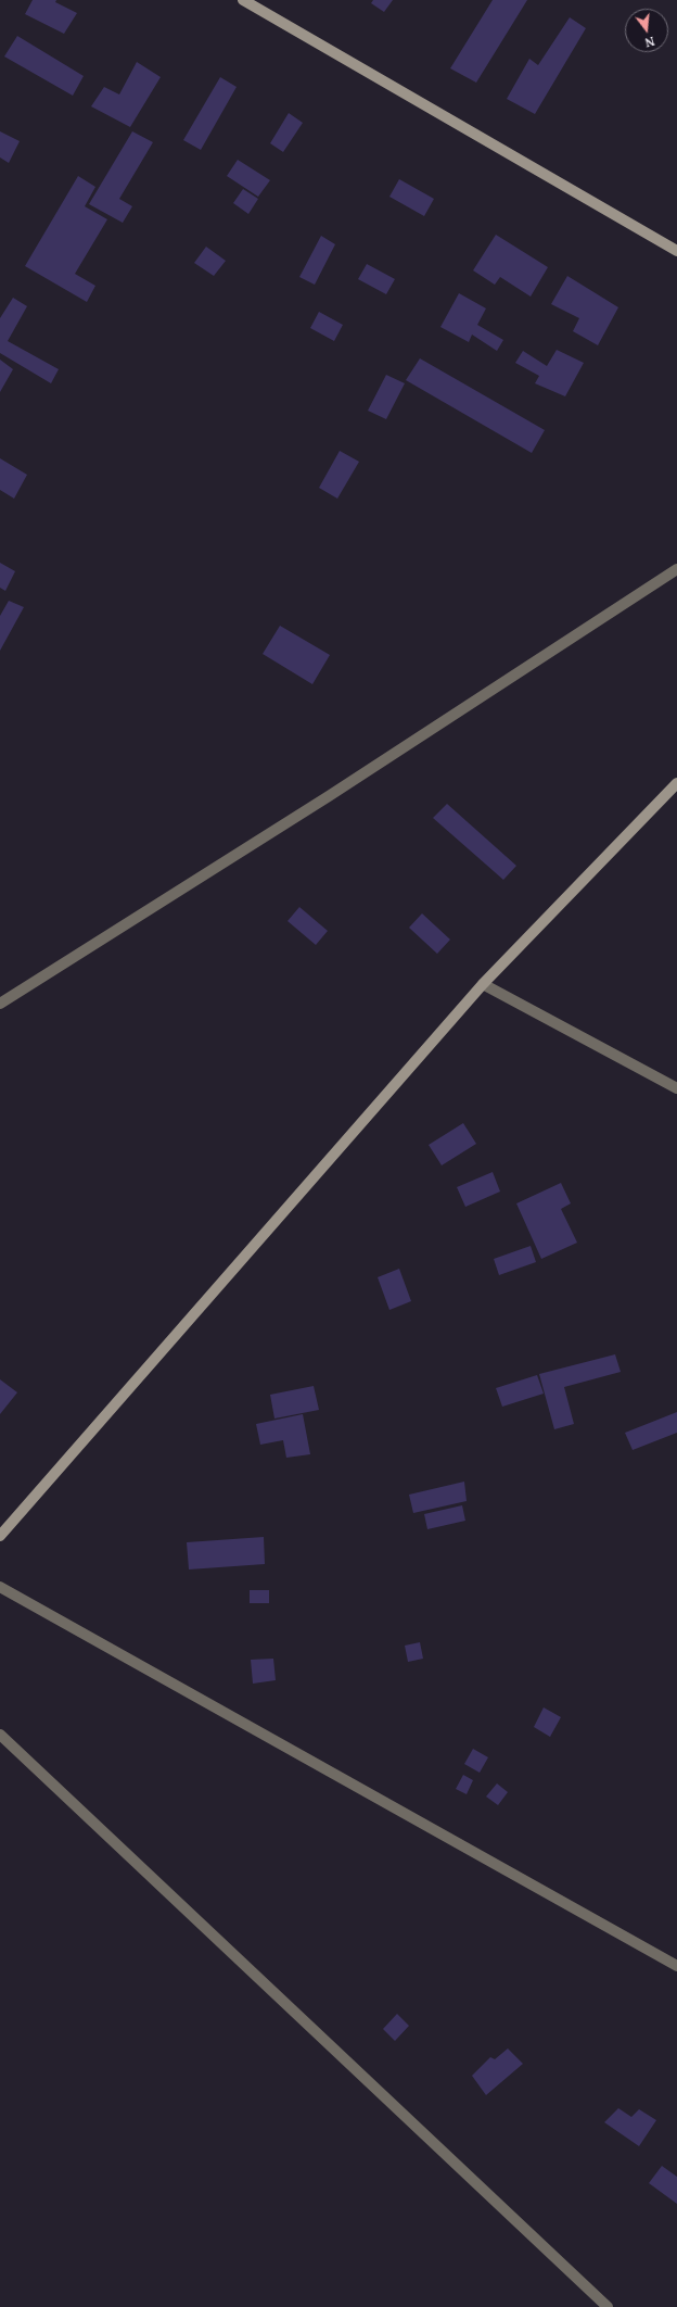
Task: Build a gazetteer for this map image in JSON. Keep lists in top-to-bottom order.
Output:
{
  "north": "bottom"
}
